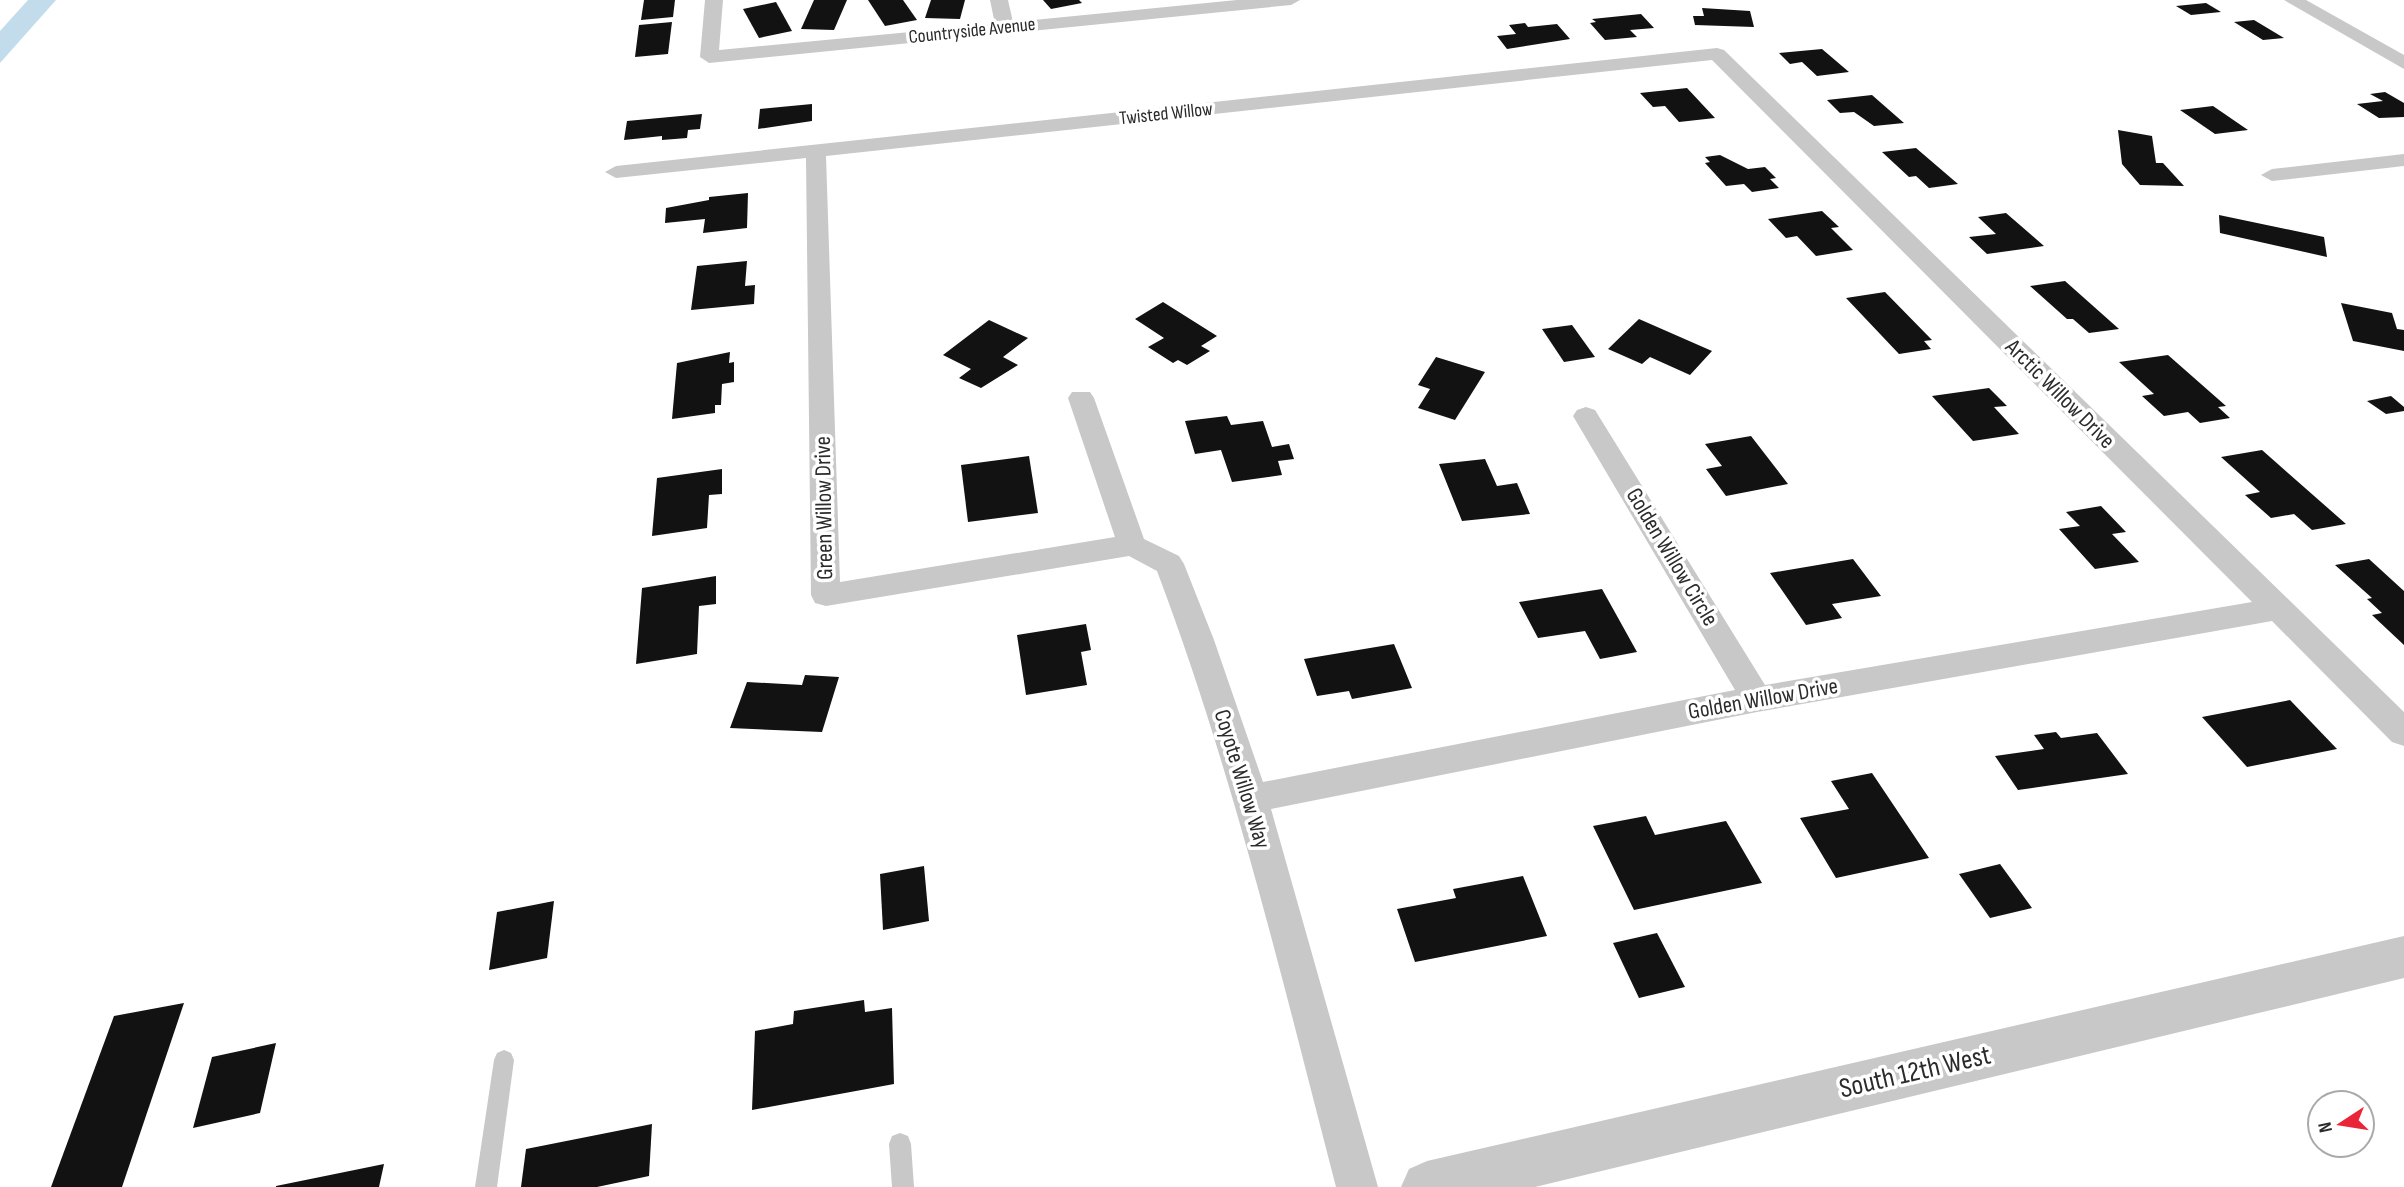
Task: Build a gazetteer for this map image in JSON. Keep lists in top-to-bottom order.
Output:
{
  "streets": {
    "street": [
      "Countryside Avenue",
      "Twisted Willow",
      "Arctic Willow Drive",
      "Green Willow Drive",
      "Golden Willow Circle",
      "Golden Willow Drive",
      "Coyote Willow Way",
      "South 12th West"
    ]
  },
  "crossings": [
    ["Twisted Willow", "Arctic Willow Drive"],
    ["Twisted Willow", "Green Willow Drive"],
    ["Arctic Willow Drive", "Golden Willow Drive"],
    ["Green Willow Drive", "Coyote Willow Way"],
    ["Golden Willow Circle", "Golden Willow Drive"],
    ["Golden Willow Drive", "Coyote Willow Way"]
  ],
  "north": "left"
}
